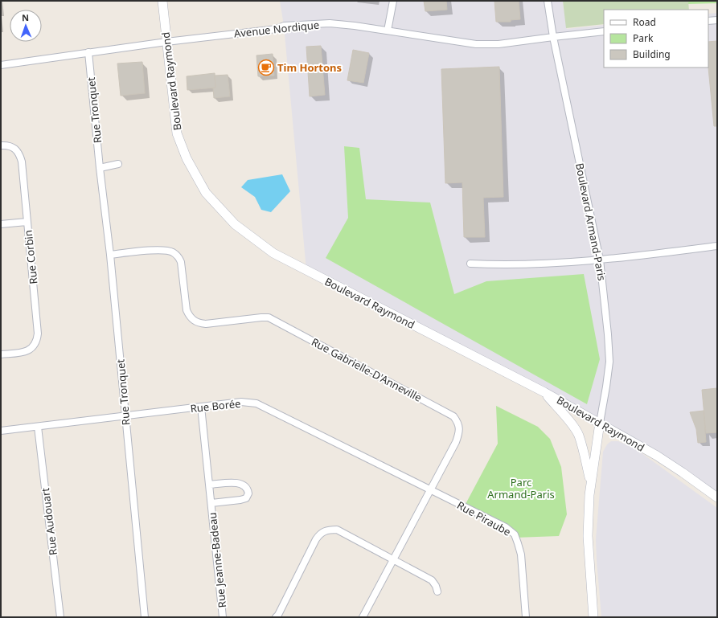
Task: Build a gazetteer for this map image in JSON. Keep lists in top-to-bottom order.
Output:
{
  "streets": {
    "street": [
      "Avenue Nordique",
      "Boulevard Raymond",
      "Rue Tronquet",
      "Boulevard Armand-Paris",
      "Rue Corbin",
      "Rue Gabrielle-D'Anneville",
      "Rue Borée",
      "Rue Piraube",
      "Rue Audouart",
      "Rue Jeanne-Badeau"
    ]
  },
  "crossings": [
    ["Avenue Nordique", "Boulevard Raymond"],
    ["Avenue Nordique", "Rue Tronquet"],
    ["Avenue Nordique", "Boulevard Armand-Paris"],
    ["Boulevard Raymond", "Boulevard Armand-Paris"],
    ["Rue Tronquet", "Rue Gabrielle-D'Anneville"],
    ["Rue Tronquet", "Rue Borée"],
    ["Rue Gabrielle-D'Anneville", "Rue Borée"],
    ["Rue Gabrielle-D'Anneville", "Rue Piraube"],
    ["Rue Borée", "Rue Piraube"],
    ["Rue Borée", "Rue Audouart"],
    ["Rue Borée", "Rue Jeanne-Badeau"]
  ],
  "parks": ["Parc Armand-Paris"],
  "places": {
    "cafe": ["Tim Hortons"]
  },
  "legend": ["Road", "Park", "Building"],
  "north": "top"
}
